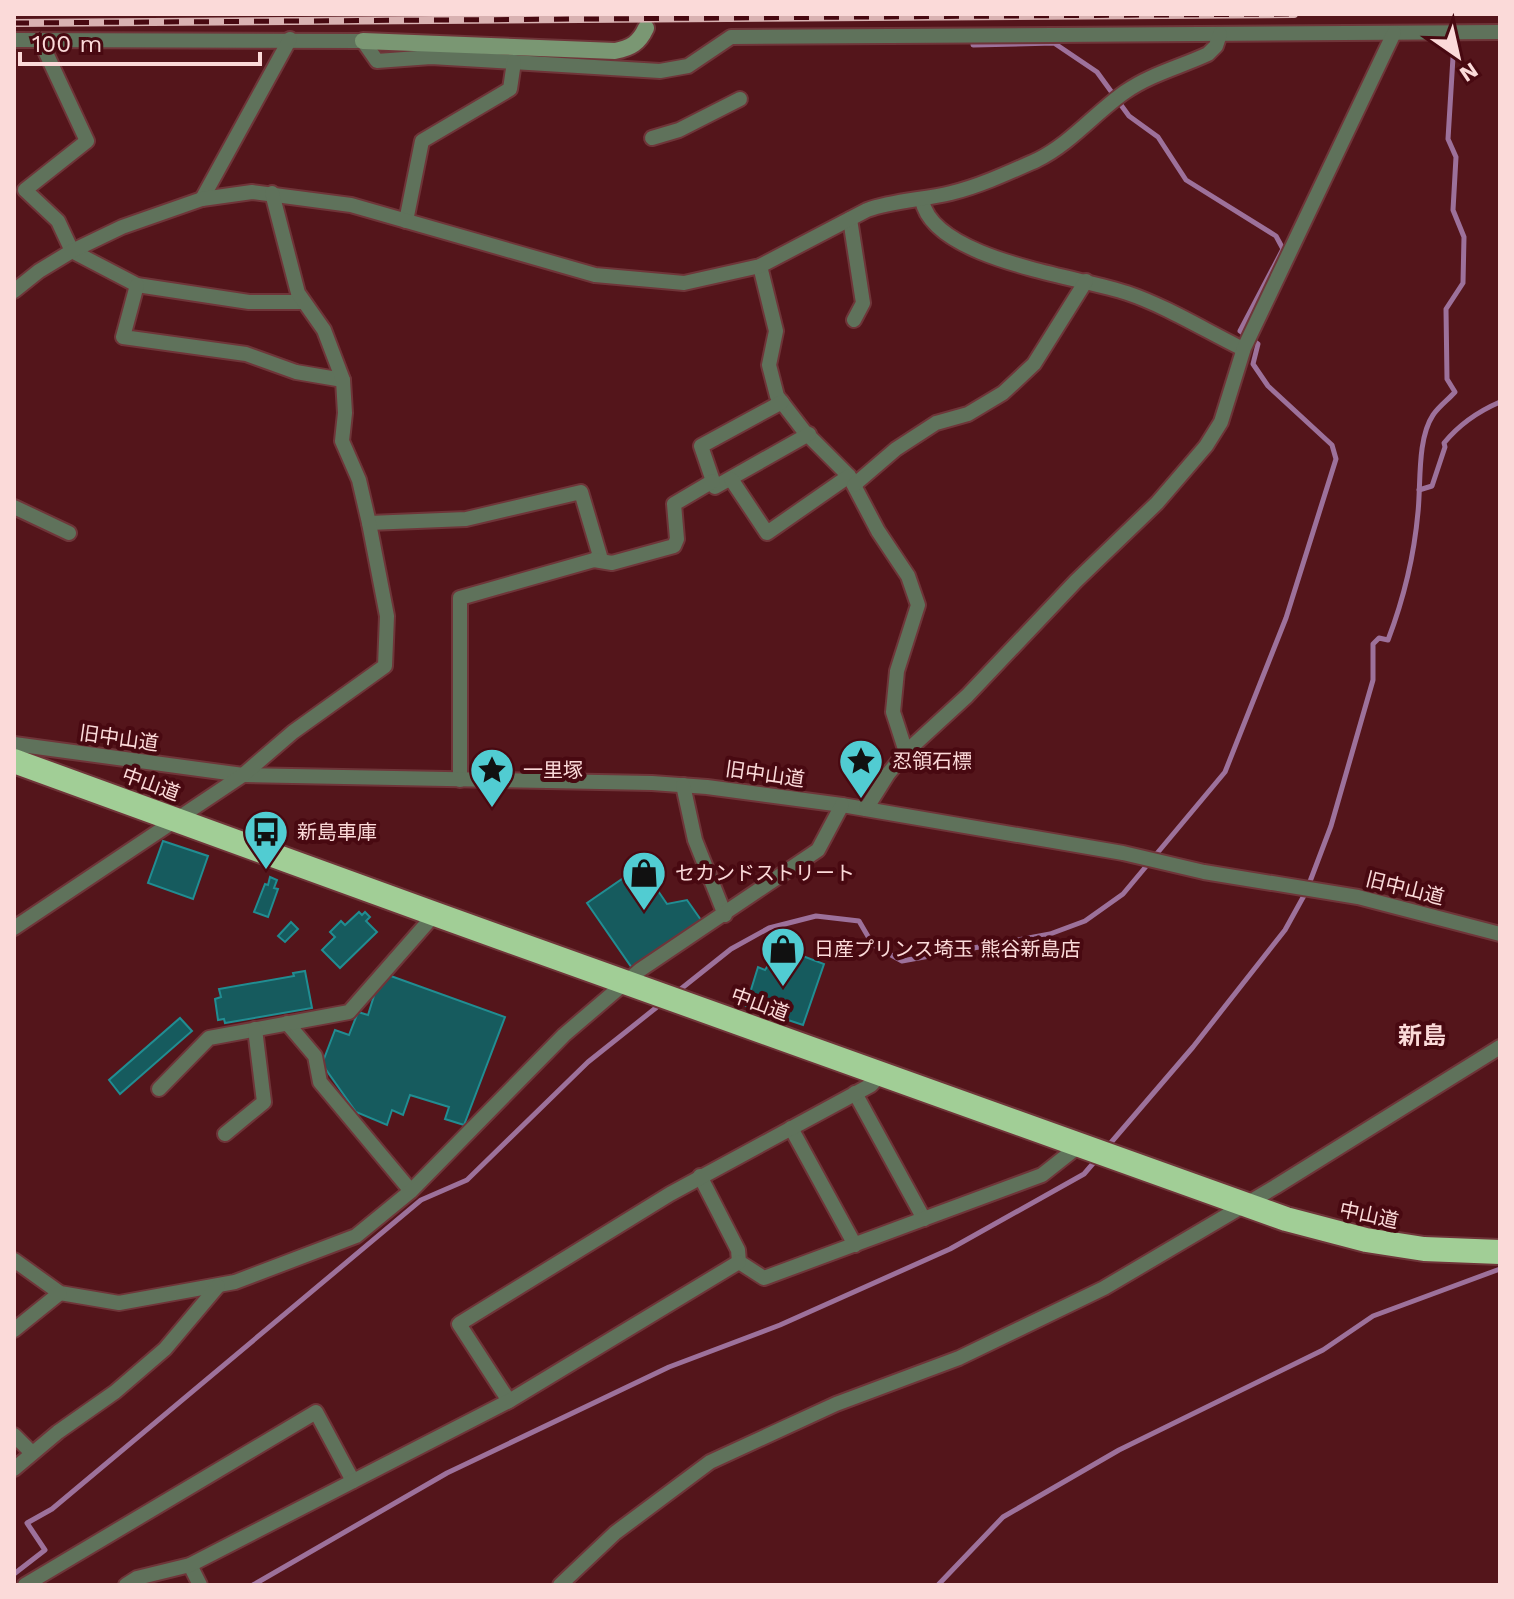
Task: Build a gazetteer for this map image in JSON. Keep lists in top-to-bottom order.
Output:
{
  "streets": {
    "highway": ["中山道"],
    "street": ["旧中山道"]
  },
  "districts": ["新島"],
  "places": {
    "place": ["忍領石標", "一里塚"],
    "bus stop": ["新島車庫"],
    "shop": ["セカンドストリート", "日産プリンス埼玉 熊谷新島店"]
  },
  "scale_bar": "100 m",
  "north": "bottom right"
}
